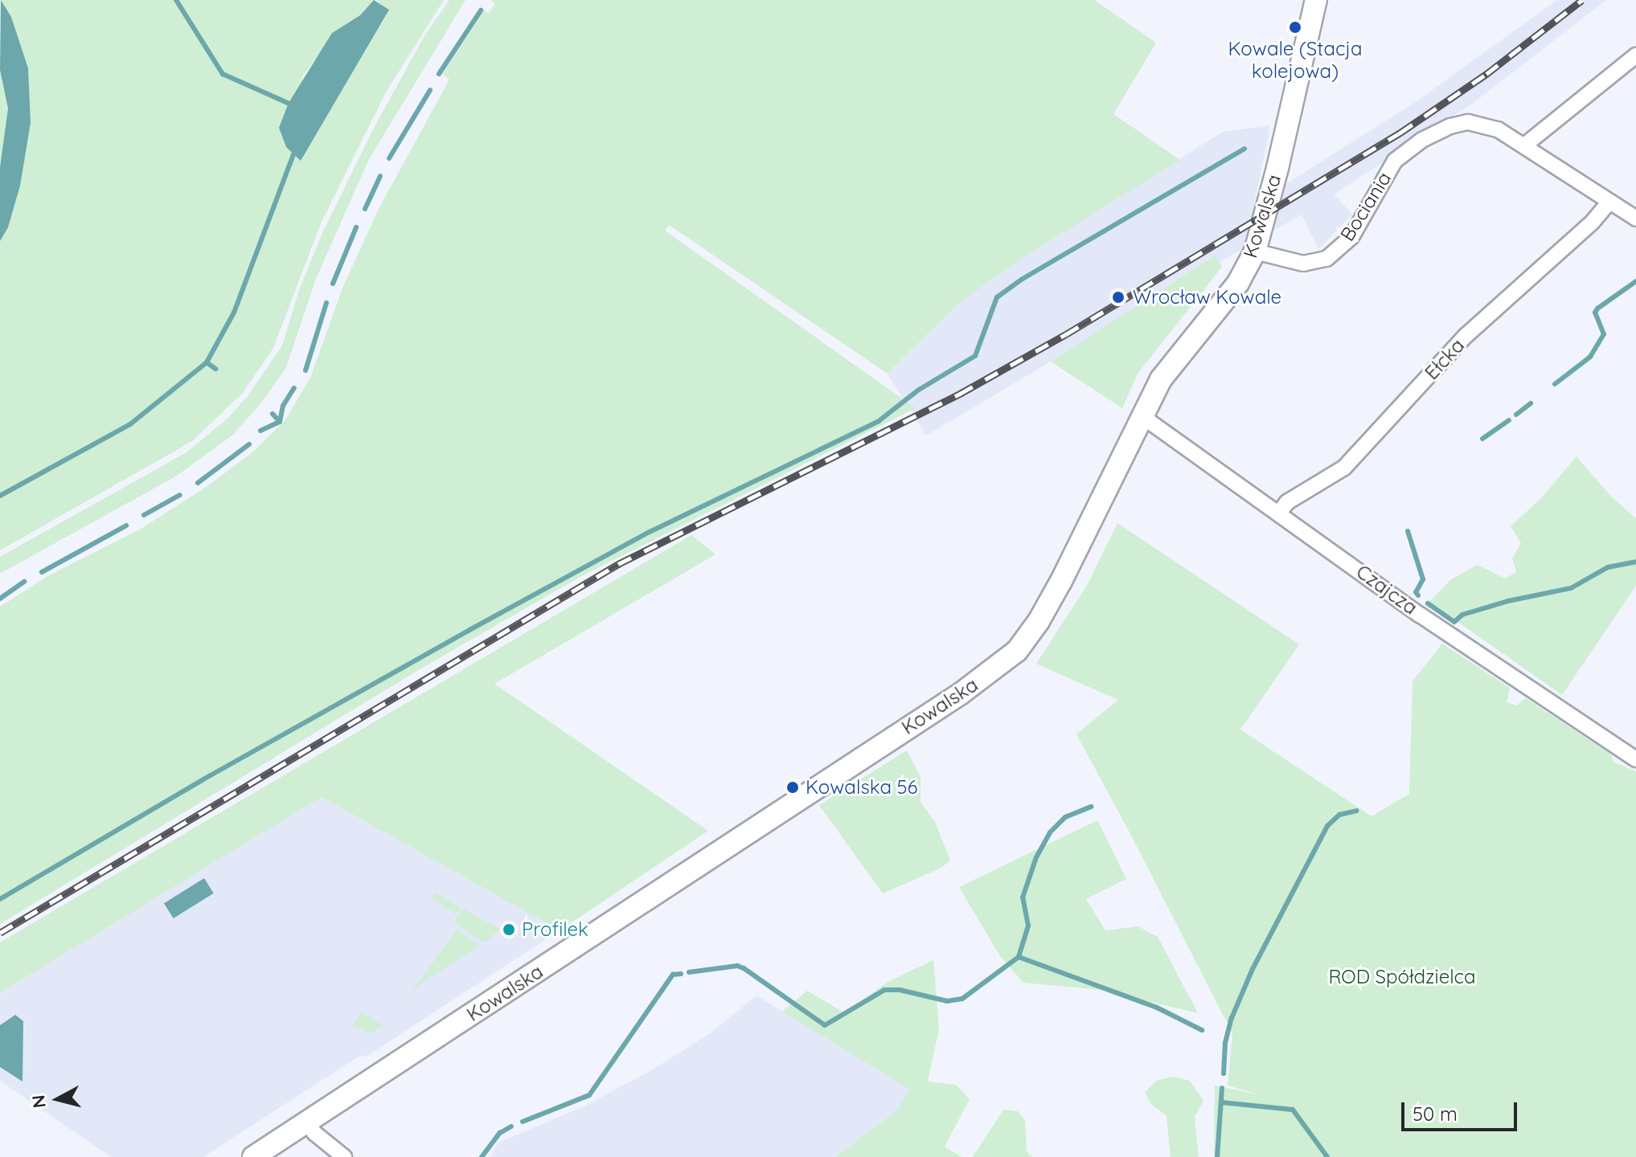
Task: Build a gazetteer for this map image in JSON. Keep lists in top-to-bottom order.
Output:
{
  "streets": {
    "street": [
      "Bociania",
      "Kowalska",
      "Ełcka",
      "Czajcza"
    ]
  },
  "crossings": [
    ["Bociania", "Kowalska"],
    ["Bociania", "Ełcka"],
    ["Kowalska", "Czajcza"],
    ["Ełcka", "Czajcza"]
  ],
  "parks": ["ROD Spółdzielca"],
  "places": [
    "Kowale (Stacja kolejowa)",
    "Wrocław Kowale",
    "Kowalska 56",
    "Profilek"
  ],
  "scale_bar": "50 m",
  "north": "left"
}
